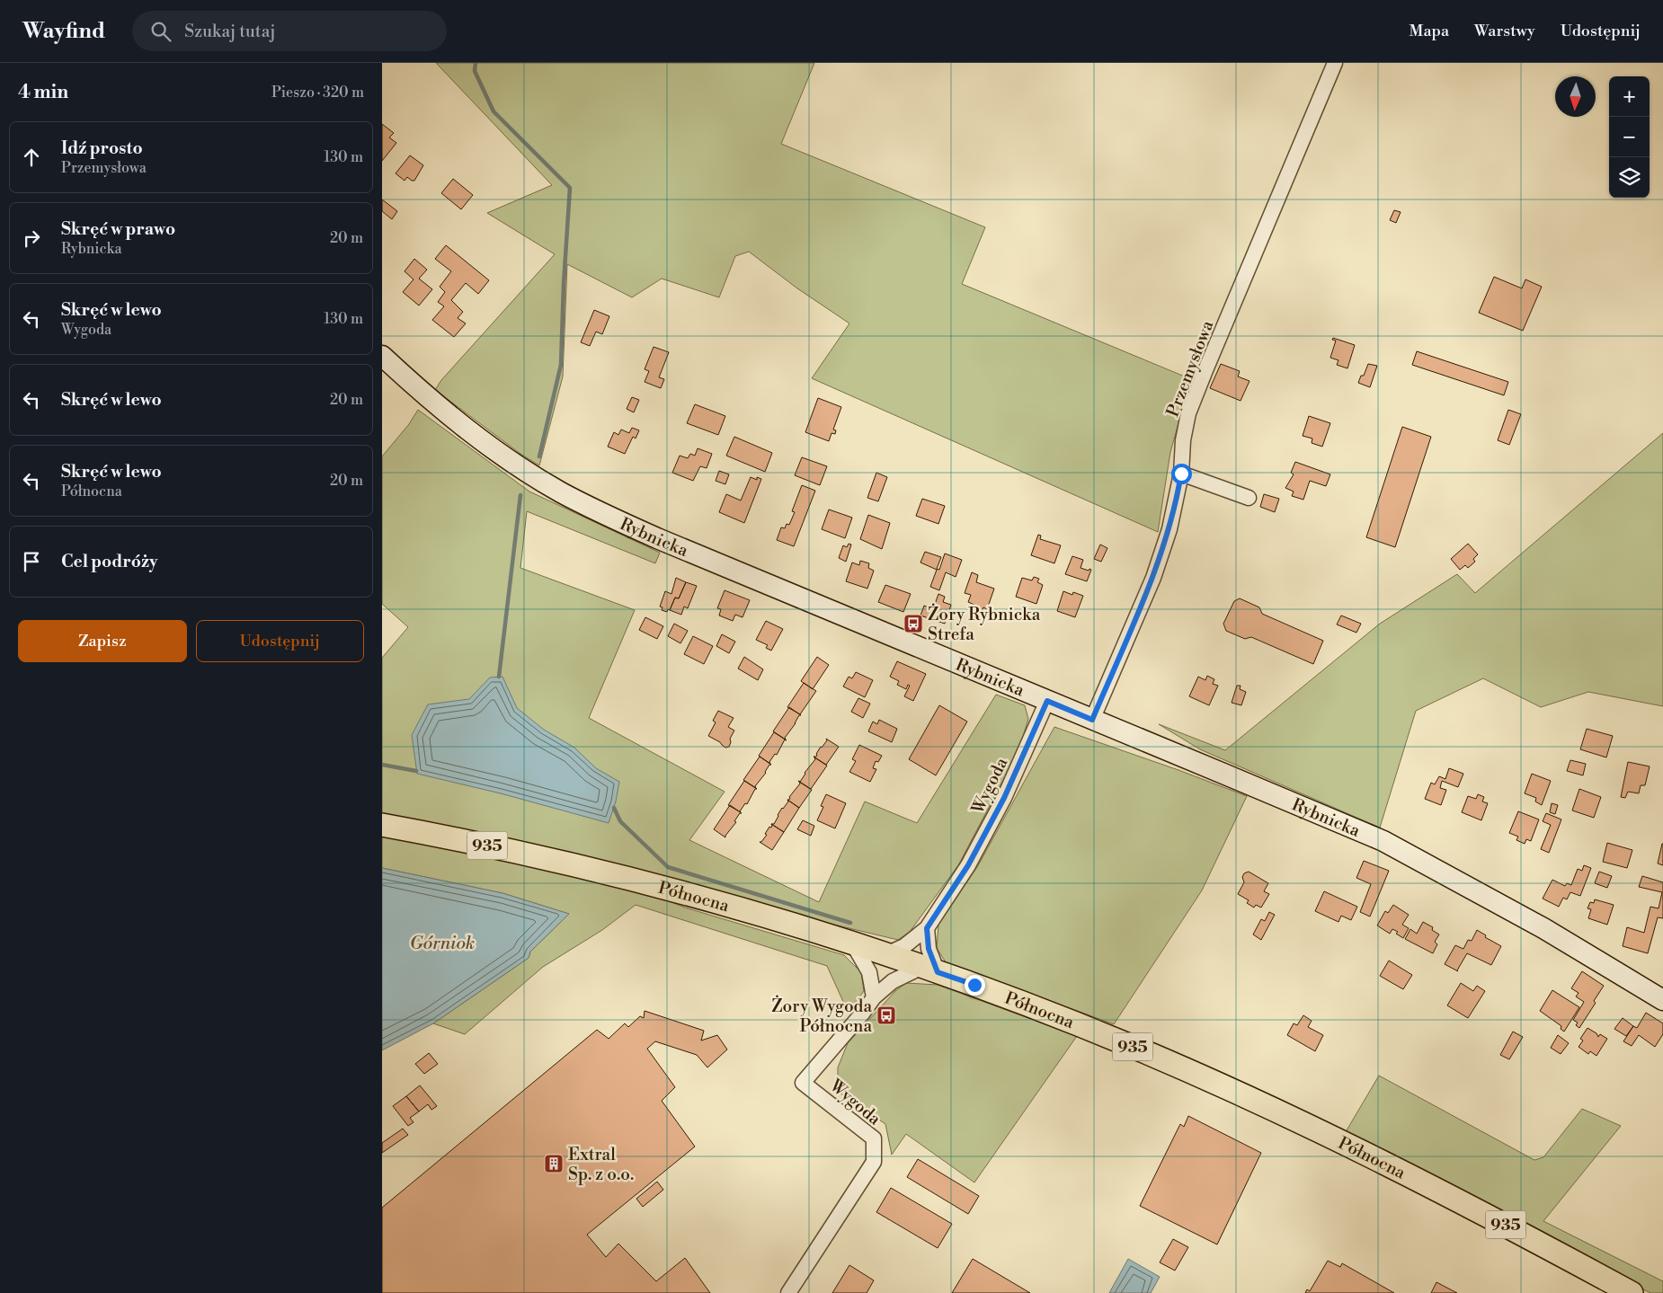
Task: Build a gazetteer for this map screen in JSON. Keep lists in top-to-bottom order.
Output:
{
  "streets": {
    "main road": ["935", "Północna"],
    "street": ["Przemysłowa", "Rybnicka", "Wygoda"]
  },
  "crossings": [
    ["Przemysłowa", "Rybnicka"],
    ["Rybnicka", "Wygoda"],
    ["Wygoda", "Północna"]
  ],
  "water": ["Górniok"],
  "places": {
    "bus stop": ["Żory Rybnicka Strefa", "Żory Wygoda Północna"],
    "building": ["Extral Sp. z o.o."]
  },
  "north": "bottom",
  "page": {
    "header": "Wayfind",
    "search": "Szukaj tutaj",
    "nav": ["Mapa", "Warstwy", "Udostępnij"],
    "heading": ["4 min", "Pieszo · 320 m"],
    "map_buttons": ["+", "−"],
    "list": [
      ["Idź prosto", "Przemysłowa", "130 m"],
      ["Skręć w prawo", "Rybnicka", "20 m"],
      ["Skręć w lewo", "Wygoda", "130 m"],
      ["Skręć w lewo", "20 m"],
      ["Skręć w lewo", "Północna", "20 m"],
      "Cel podróży"
    ],
    "buttons": ["Zapisz", "Udostępnij"]
  }
}
